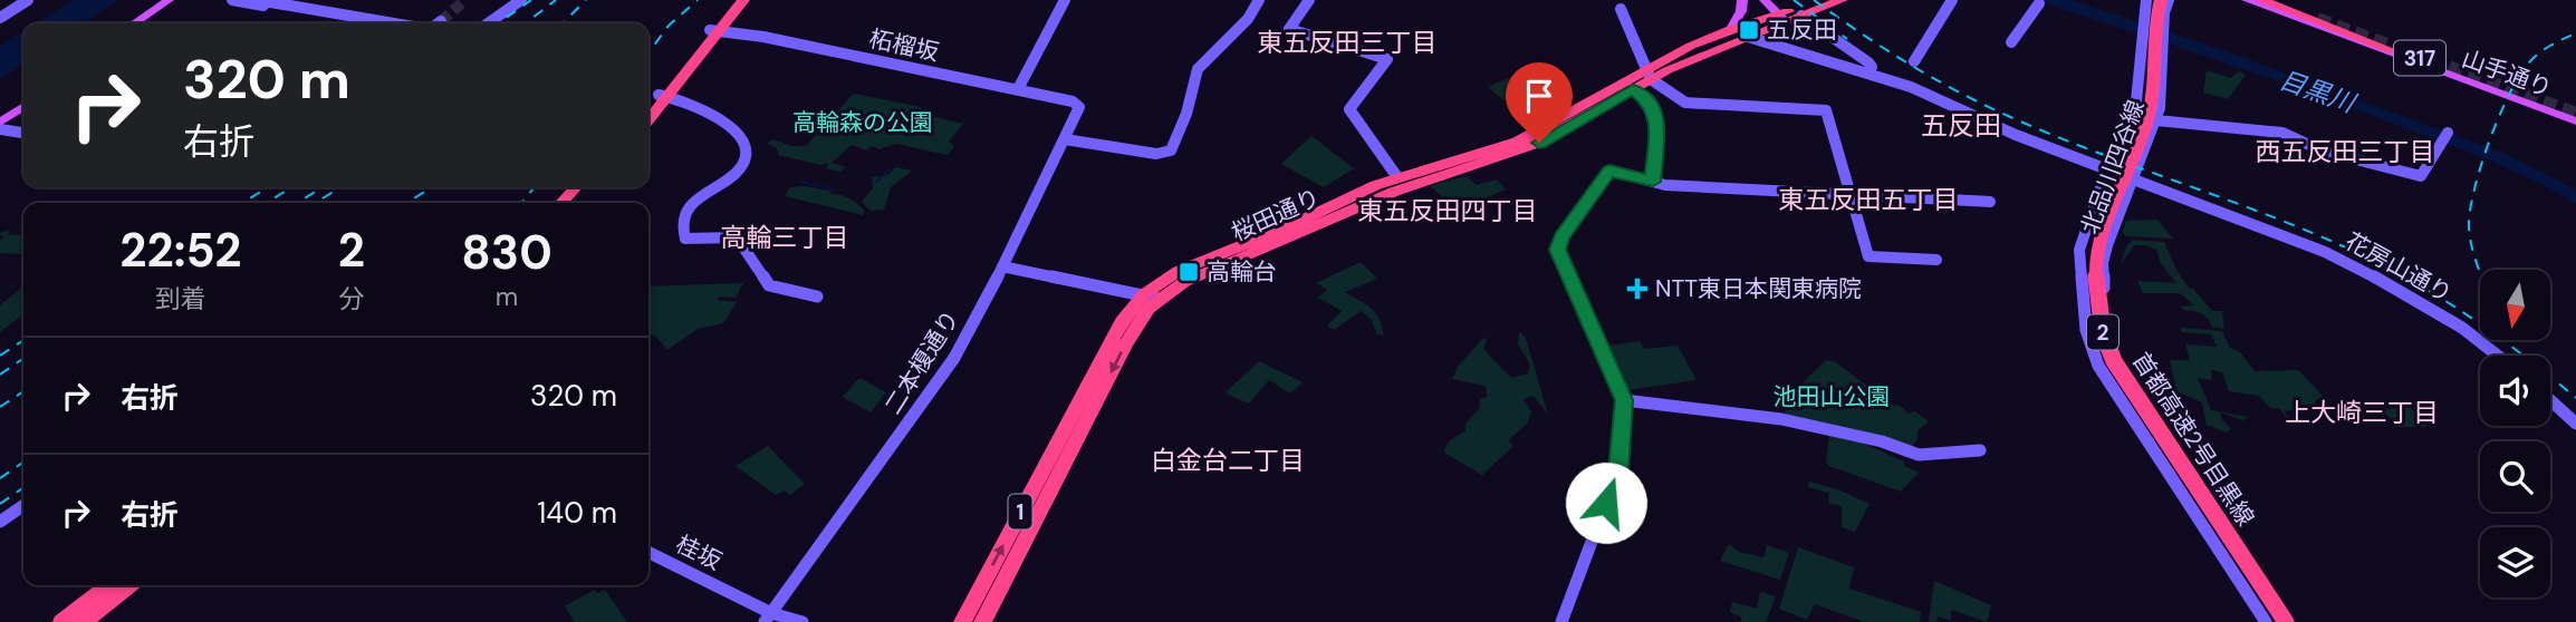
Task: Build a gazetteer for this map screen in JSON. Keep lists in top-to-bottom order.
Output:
{
  "streets": {
    "highway": [
      "桜田通り",
      "2",
      "首都高速2号目黒線",
      "1"
    ],
    "main road": ["317", "山手通り"],
    "street": [
      "柘榴坂",
      "北品川四谷線",
      "花房山通り",
      "二本榎通り",
      "桂坂"
    ]
  },
  "crossings": [
    ["柘榴坂", "二本榎通り"],
    ["北品川四谷線", "花房山通り"],
    ["二本榎通り", "桂坂"]
  ],
  "districts": [
    "東五反田三丁目",
    "五反田",
    "西五反田三丁目",
    "東五反田五丁目",
    "東五反田四丁目",
    "高輪三丁目",
    "上大崎三丁目",
    "白金台二丁目"
  ],
  "water": ["目黒川"],
  "parks": ["高輪森の公園", "池田山公園"],
  "places": {
    "transit": ["五反田", "高輪台"],
    "health": ["NTT東日本関東病院"]
  },
  "north": "bottom",
  "page": {
    "turn": ["320 m", "右折"],
    "eta": [
      "22:52",
      "到着",
      "2",
      "分",
      "830",
      "m"
    ],
    "list": [
      {
        "name": "右折",
        "value": "320 m"
      },
      {
        "name": "右折",
        "value": "140 m"
      }
    ]
  }
}
